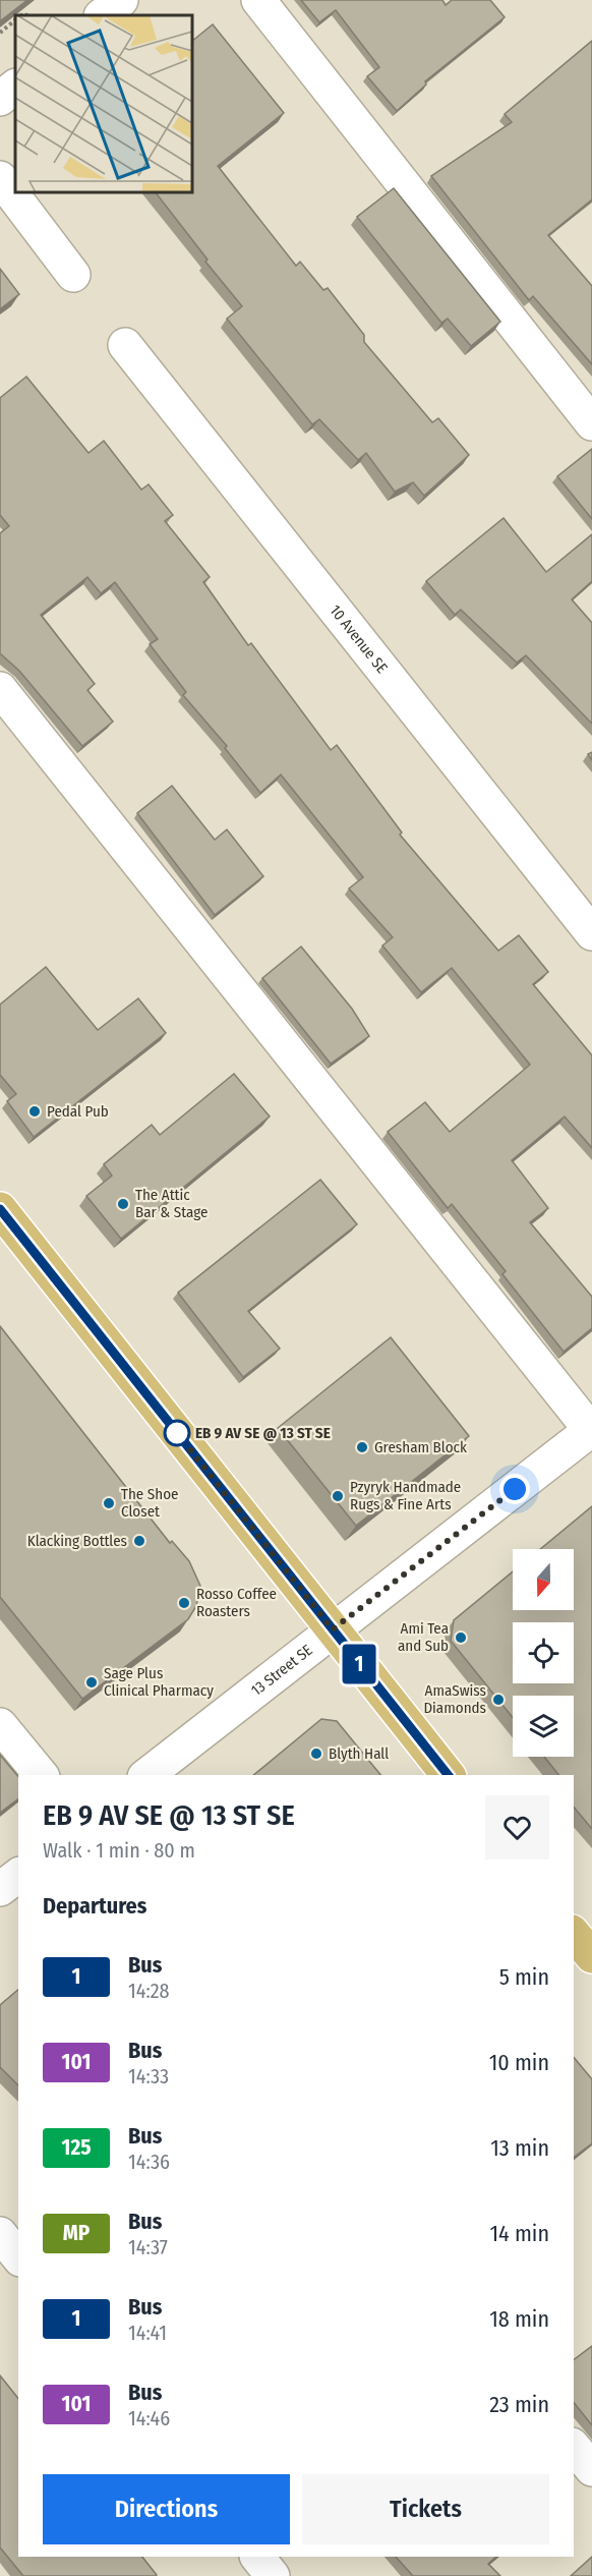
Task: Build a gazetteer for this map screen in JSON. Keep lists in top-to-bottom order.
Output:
{
  "streets": {
    "street": ["10 Avenue SE", "13 Street SE"]
  },
  "places": [
    "Pedal Pub",
    "The Attic Bar & Stage",
    "EB 9 AV SE @ 13 ST SE",
    "Gresham Block",
    "Pzyryk Handmade Rugs & Fine Arts",
    "The Shoe Closet",
    "Klacking Bottles",
    "Rosso Coffee Roasters",
    "Ami Tea and Sub",
    "Sage Plus Clinical Pharmacy",
    "AmaSwiss Diamonds",
    "Blyth Hall"
  ],
  "lines": ["bus line 1"],
  "north": "bottom",
  "page": {
    "on_map": "1",
    "heading": [
      ["EB 9 AV SE @ 13 ST SE", "Walk · 1 min · 80 m"],
      "Departures"
    ],
    "list": [
      {
        "mark": "1",
        "name": "Bus",
        "note": "14:28",
        "value": "5 min"
      },
      {
        "mark": "101",
        "name": "Bus",
        "note": "14:33",
        "value": "10 min"
      },
      {
        "mark": "125",
        "name": "Bus",
        "note": "14:36",
        "value": "13 min"
      },
      {
        "mark": "MP",
        "name": "Bus",
        "note": "14:37",
        "value": "14 min"
      },
      {
        "mark": "1",
        "name": "Bus",
        "note": "14:41",
        "value": "18 min"
      },
      {
        "mark": "101",
        "name": "Bus",
        "note": "14:46",
        "value": "23 min"
      }
    ],
    "buttons": ["Directions", "Tickets"]
  }
}
